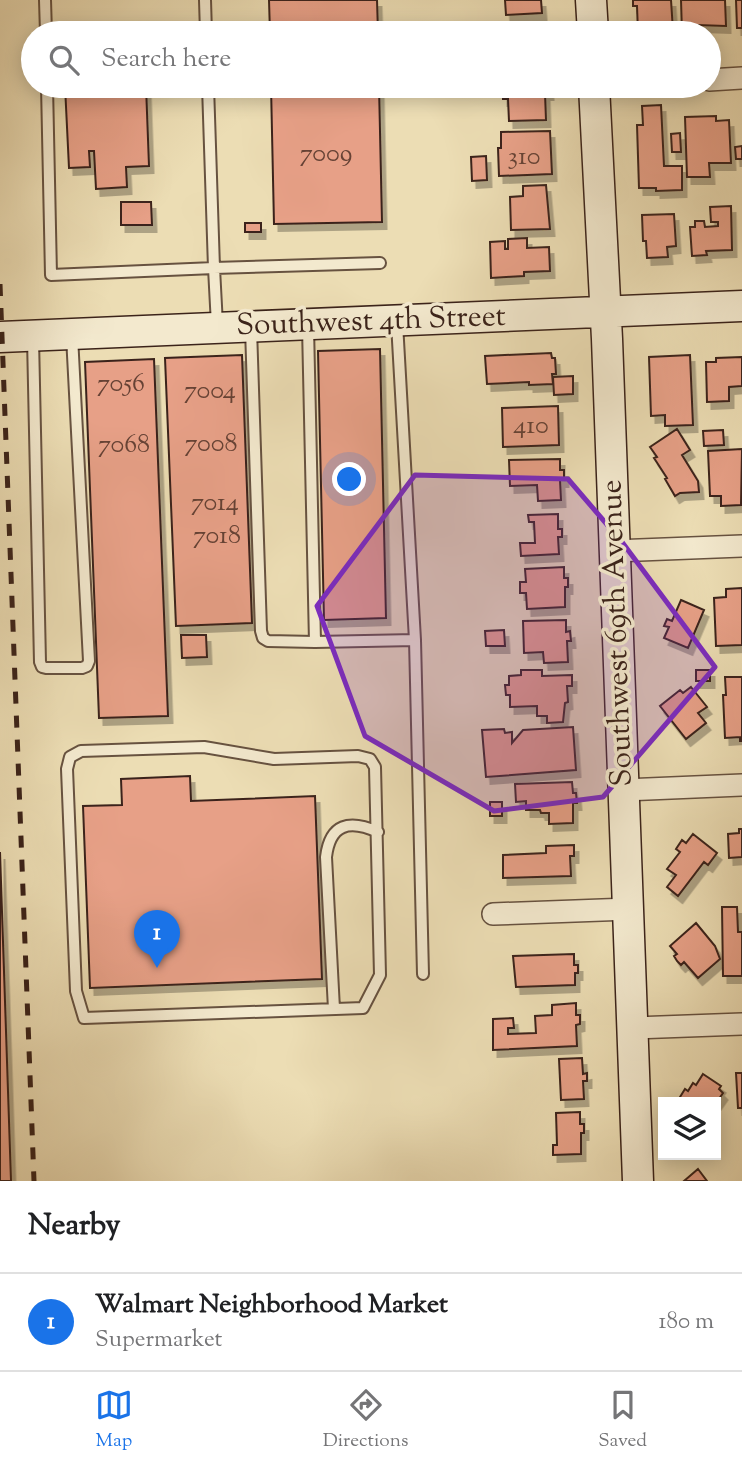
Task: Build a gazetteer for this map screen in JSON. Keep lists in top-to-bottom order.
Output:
{
  "streets": {
    "street": ["Southwest 4th Street", "Southwest 69th Avenue"]
  },
  "crossings": [
    ["Southwest 4th Street", "Southwest 69th Avenue"]
  ],
  "house_numbers": [
    "7009",
    "310",
    "7056",
    "7004",
    "410",
    "7008",
    "7068",
    "7014",
    "7018"
  ],
  "page": {
    "search": "Search here",
    "pins": "1",
    "heading": "Nearby",
    "list": [
      {
        "mark": "1",
        "name": "Walmart Neighborhood Market",
        "note": "Supermarket",
        "value": "180 m"
      }
    ],
    "nav": ["Map", "Directions", "Saved"]
  }
}
